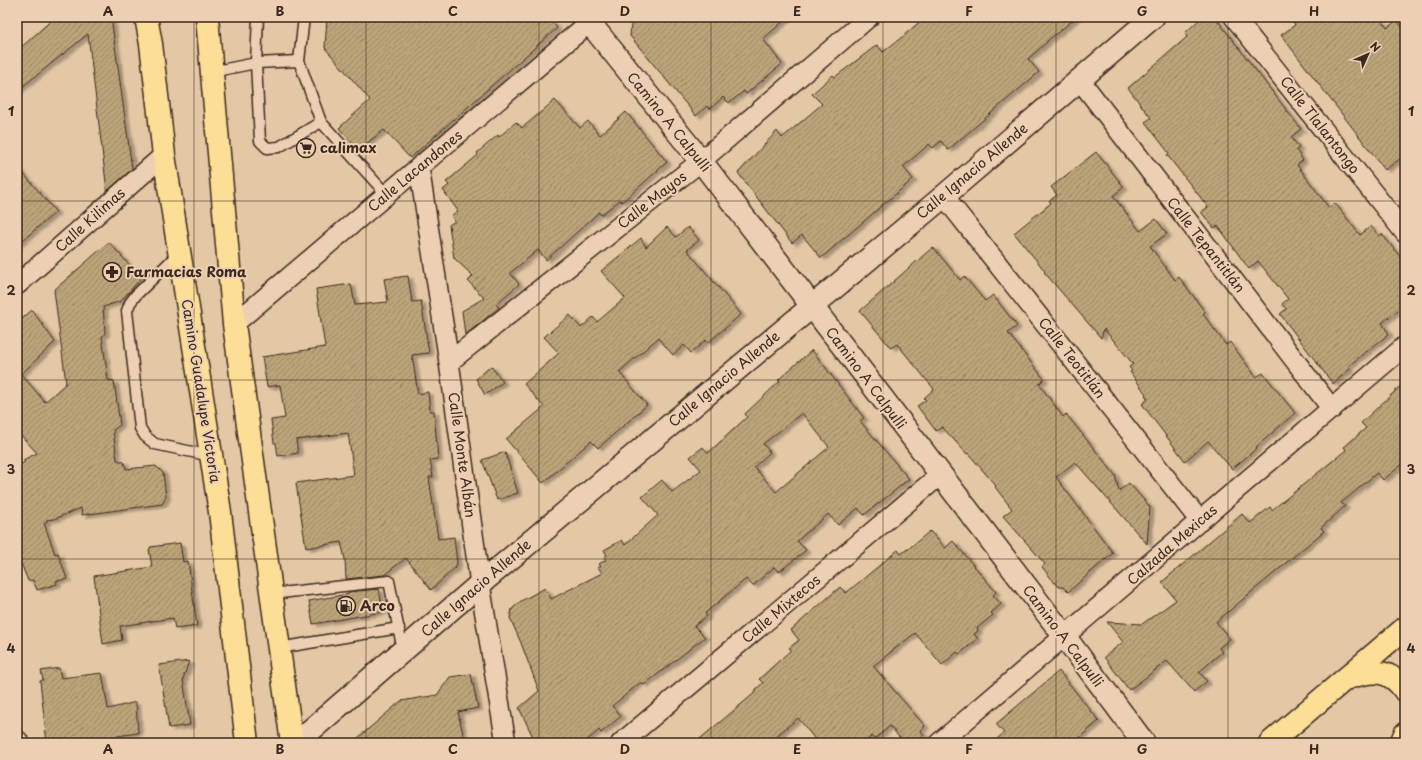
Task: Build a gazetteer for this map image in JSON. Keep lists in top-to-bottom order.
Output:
{
  "streets": {
    "main road": ["Camino Guadalupe Victoria"],
    "street": [
      "Camino A Calpulli",
      "Calle Tlalantongo",
      "Calle Lacandones",
      "Calle Ignacio Allende",
      "Calle Mayos",
      "Calle Kilimas",
      "Calle Tepantitlán",
      "Calle Teotitlán",
      "Calle Monte Albán",
      "Calzada Mexicas",
      "Calle Mixtecos"
    ]
  },
  "crossings": [
    ["Camino A Calpulli", "Calle Lacandones"],
    ["Camino A Calpulli", "Calle Ignacio Allende"],
    ["Camino A Calpulli", "Calle Mayos"],
    ["Camino A Calpulli", "Calzada Mexicas"],
    ["Camino A Calpulli", "Calle Mixtecos"],
    ["Calle Lacandones", "Calle Monte Albán"],
    ["Calle Ignacio Allende", "Calle Tepantitlán"],
    ["Calle Ignacio Allende", "Calle Teotitlán"],
    ["Calle Ignacio Allende", "Calle Monte Albán"],
    ["Calle Mayos", "Calle Monte Albán"],
    ["Calle Kilimas", "Camino Guadalupe Victoria"],
    ["Calle Tepantitlán", "Calzada Mexicas"],
    ["Calle Teotitlán", "Calzada Mexicas"]
  ],
  "places": {
    "supermarket": ["calimax"],
    "pharmacy": ["Farmacias Roma"],
    "fuel station": ["Arco"]
  },
  "north": "top right",
  "grid": {
    "columns": [
      "A",
      "B",
      "C",
      "D",
      "E",
      "F",
      "G",
      "H"
    ],
    "rows": [
      "1",
      "2",
      "3",
      "4"
    ]
  }
}
